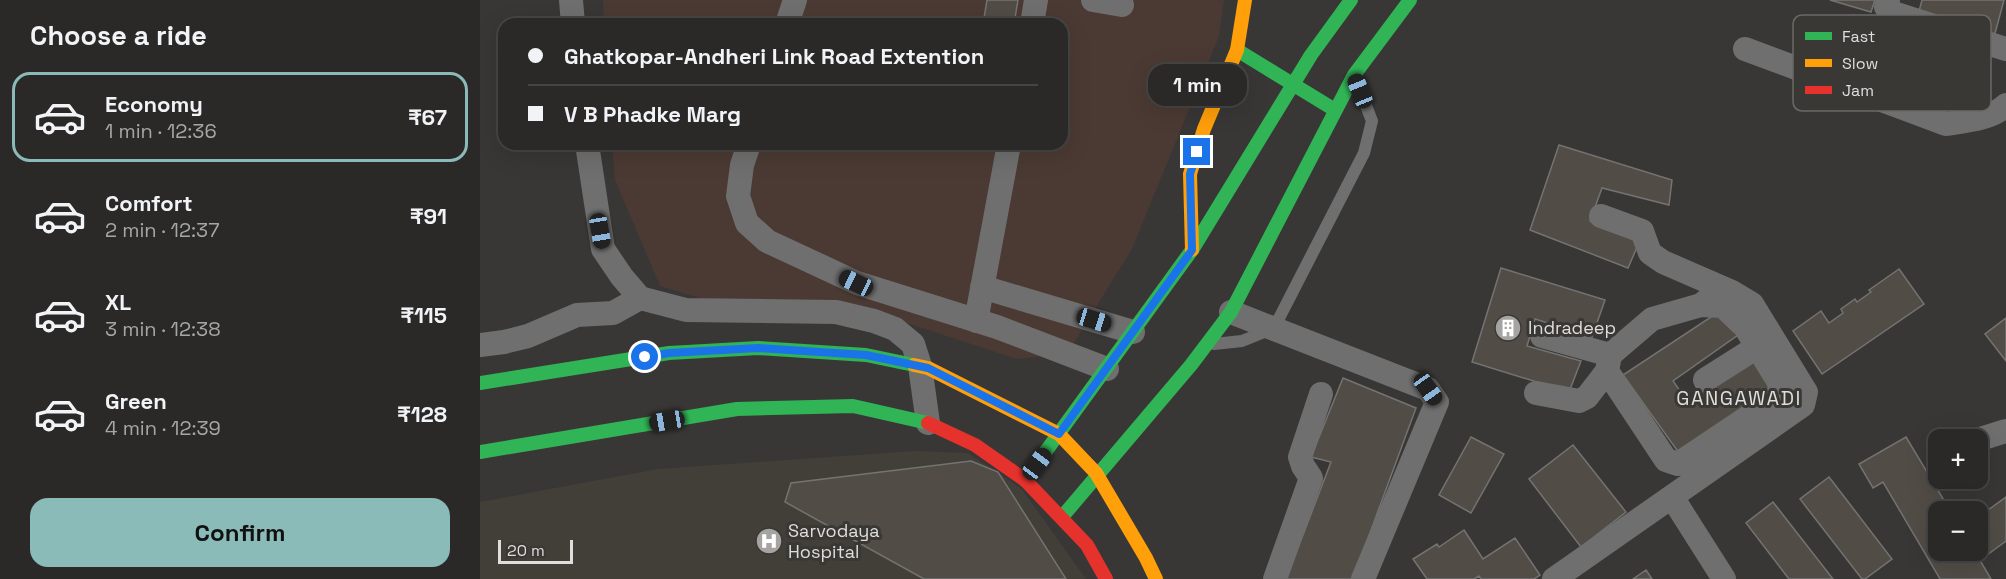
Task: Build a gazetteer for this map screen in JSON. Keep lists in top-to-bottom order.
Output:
{
  "districts": ["GANGAWADI"],
  "places": {
    "building": ["Indradeep"],
    "hospital": ["Sarvodaya Hospital"]
  },
  "legend": ["Fast", "Slow", "Jam"],
  "scale_bar": "20 m",
  "page": {
    "heading": "Choose a ride",
    "banner": ["Ghatkopar-Andheri Link Road Extention", "V B Phadke Marg"],
    "bubble": "1 min",
    "list": [
      {
        "name": "Economy",
        "note": "1 min · 12:36",
        "value": "₹67"
      },
      {
        "name": "Comfort",
        "note": "2 min · 12:37",
        "value": "₹91"
      },
      {
        "name": "XL",
        "note": "3 min · 12:38",
        "value": "₹115"
      },
      {
        "name": "Green",
        "note": "4 min · 12:39",
        "value": "₹128"
      }
    ],
    "map_buttons": ["+", "−"],
    "buttons": "Confirm",
    "scale": "20 m"
  }
}
